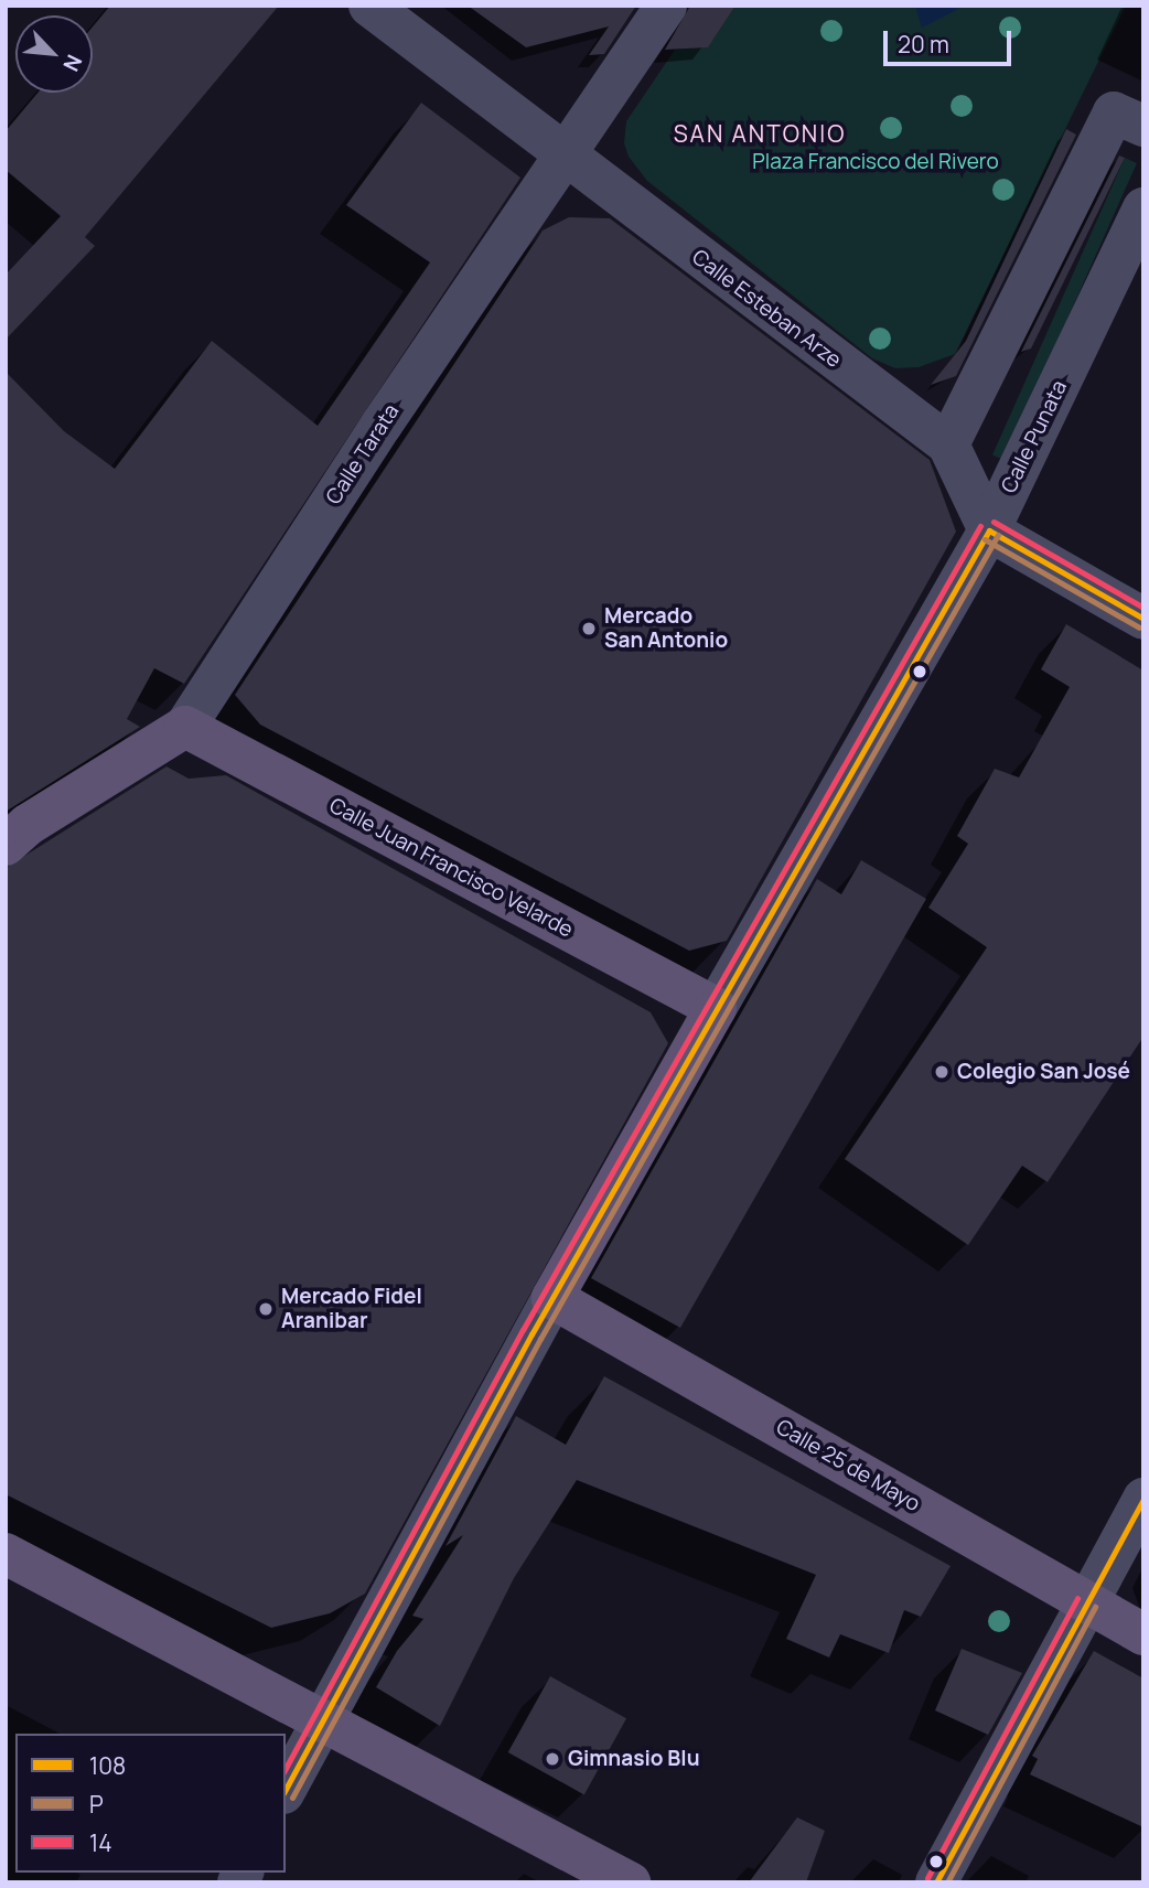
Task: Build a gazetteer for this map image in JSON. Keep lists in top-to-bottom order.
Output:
{
  "streets": {
    "main road": [
      "Calle Punata",
      "Calle Tarata",
      "Calle Juan Francisco Velarde",
      "Calle 25 de Mayo"
    ],
    "street": ["Calle Esteban Arze"]
  },
  "crossings": [
    ["Calle Esteban Arze", "Calle Punata"],
    ["Calle Esteban Arze", "Calle Tarata"],
    ["Calle Punata", "Calle Juan Francisco Velarde"],
    ["Calle Punata", "Calle 25 de Mayo"],
    ["Calle Tarata", "Calle Juan Francisco Velarde"]
  ],
  "districts": ["SAN ANTONIO"],
  "parks": ["Plaza Francisco del Rivero"],
  "places": [
    "Mercado San Antonio",
    "Colegio San José",
    "Mercado Fidel Aranibar",
    "Gimnasio Blu"
  ],
  "lines": ["transit line 14", "transit line 108", "transit line P"],
  "legend": ["108", "P", "14"],
  "scale_bar": "20 m",
  "north": "bottom right"
}
